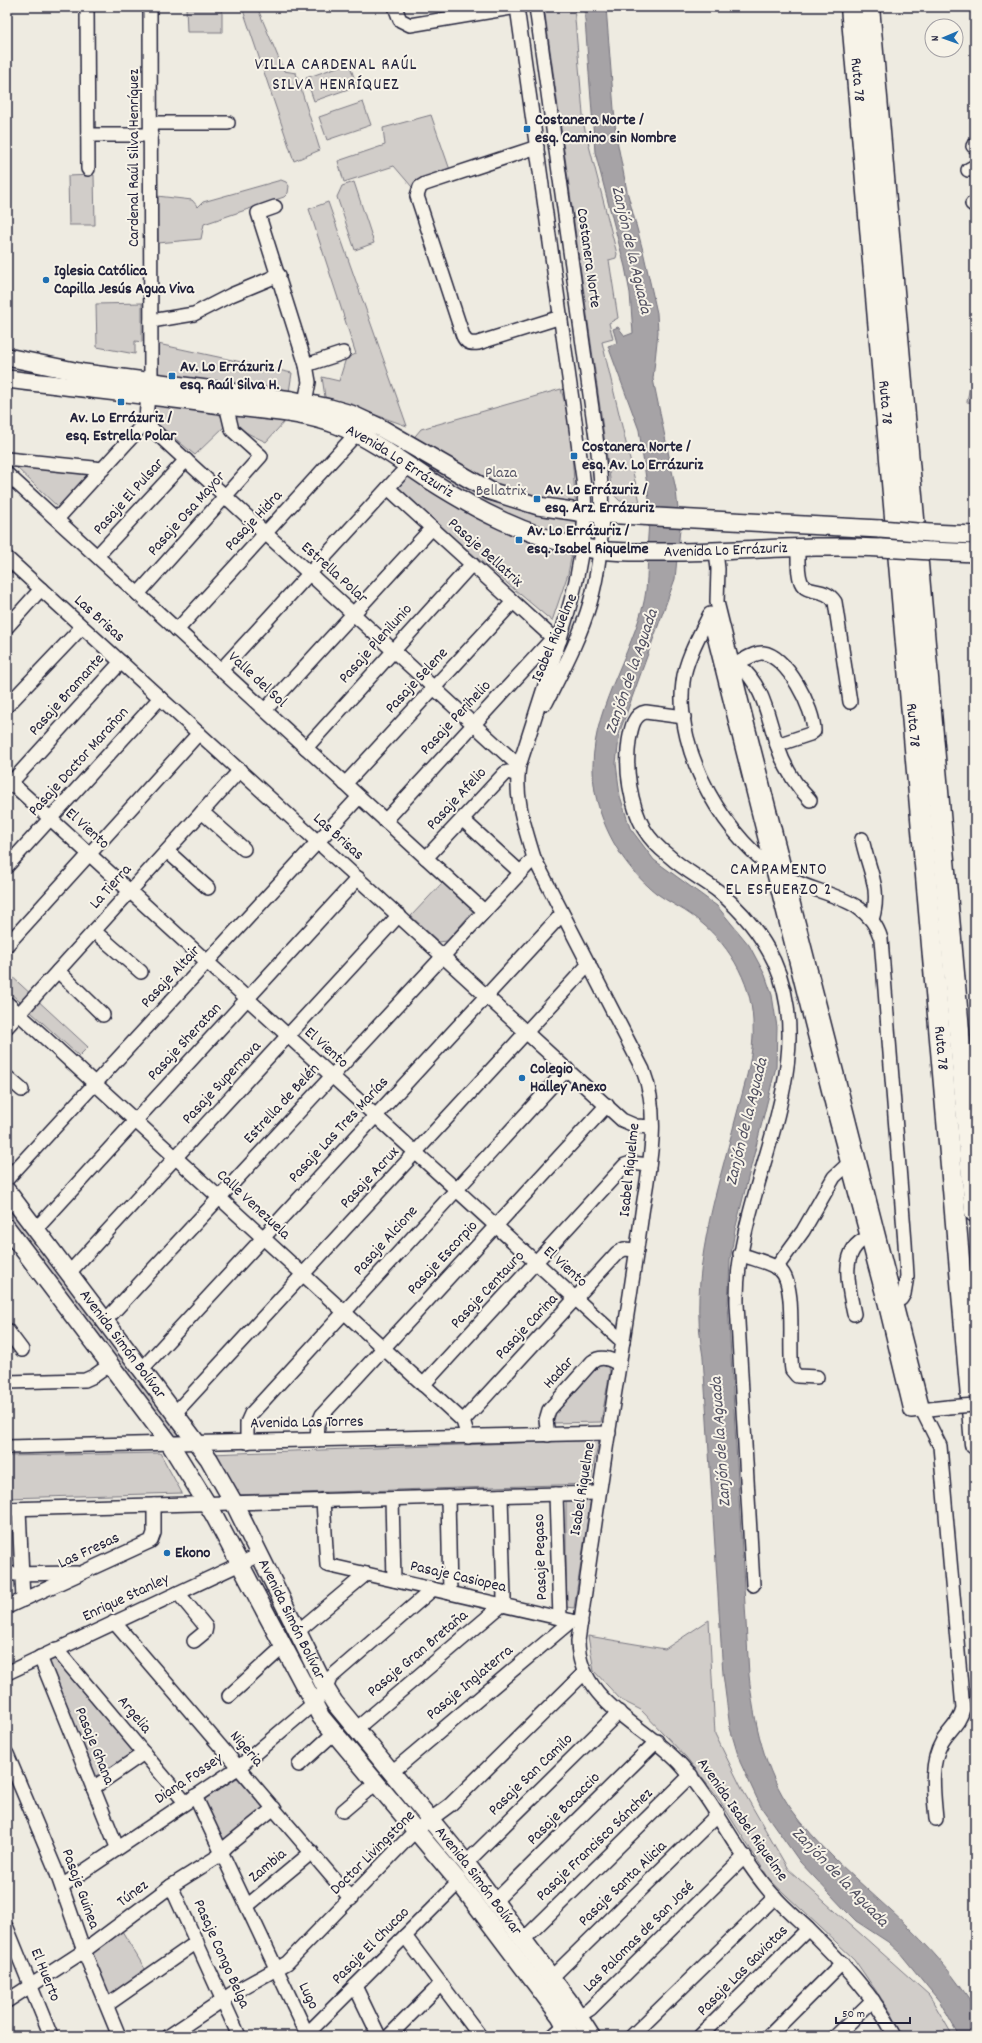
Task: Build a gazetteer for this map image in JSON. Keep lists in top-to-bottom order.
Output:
{
  "streets": {
    "highway": ["Ruta 78"],
    "main road": ["Avenida Lo Errázuriz", "Avenida Simón Bolívar"],
    "street": [
      "Cardenal Raúl Silva Henríquez",
      "Costanera Norte",
      "Pasaje El Pulsar",
      "Pasaje Osa Mayor",
      "Pasaje Hidra",
      "Pasaje Bellatrix",
      "Estrella Polar",
      "Las Brisas",
      "Isabel Riquelme",
      "Pasaje Plenilunio",
      "Valle del Sol",
      "Pasaje Selene",
      "Pasaje Bramante",
      "Pasaje Perihelio",
      "Pasaje Doctor Marañon",
      "Pasaje Afelio",
      "El Viento",
      "La Tierra",
      "Pasaje Altair",
      "Pasaje Sheratan",
      "Pasaje Supernova",
      "Estrella de Belén",
      "Pasaje Las Tres Marías",
      "Pasaje Acrux",
      "Calle Venezuela",
      "Pasaje Alcione",
      "Pasaje Escorpio",
      "Pasaje Centauro",
      "Pasaje Carina",
      "Hadar",
      "Avenida Las Torres",
      "Las Fresas",
      "Pasaje Pegaso",
      "Pasaje Casiopea",
      "Enrique Stanley",
      "Pasaje Gran Bretaña",
      "Pasaje Inglaterra",
      "Argelia",
      "Pasaje Ghana",
      "Nigeria",
      "Pasaje San Camilo",
      "Diana Fossey",
      "Pasaje Bocaccio",
      "Avenida Isabel Riquelme",
      "Pasaje Francisco Sánchez",
      "Doctor Livingstone",
      "Zambia",
      "Pasaje Santa Alicia",
      "Pasaje Guinea",
      "Túnez",
      "Las Palomas de San José",
      "Pasaje El Chucao",
      "Pasaje Congo Belga",
      "Pasaje Las Gaviotas",
      "El Huerto",
      "Lugo"
    ]
  },
  "crossings": [
    ["Cardenal Raúl Silva Henríquez", "Avenida Lo Errázuriz"],
    ["Costanera Norte", "Avenida Lo Errázuriz"],
    ["Costanera Norte", "Isabel Riquelme"],
    ["Avenida Lo Errázuriz", "Pasaje Osa Mayor"],
    ["Avenida Lo Errázuriz", "Pasaje Hidra"],
    ["Avenida Lo Errázuriz", "Isabel Riquelme"],
    ["Pasaje El Pulsar", "Estrella Polar"],
    ["Pasaje El Pulsar", "Valle del Sol"],
    ["Pasaje Osa Mayor", "Estrella Polar"],
    ["Pasaje Osa Mayor", "Valle del Sol"],
    ["Pasaje Hidra", "Estrella Polar"],
    ["Pasaje Hidra", "Valle del Sol"],
    ["Pasaje Bellatrix", "Isabel Riquelme"],
    ["Pasaje Bellatrix", "Pasaje Plenilunio"],
    ["Pasaje Bellatrix", "Pasaje Selene"],
    ["Pasaje Bellatrix", "Pasaje Perihelio"],
    ["Estrella Polar", "Isabel Riquelme"],
    ["Estrella Polar", "Pasaje Plenilunio"],
    ["Estrella Polar", "Pasaje Selene"],
    ["Estrella Polar", "Pasaje Perihelio"],
    ["Estrella Polar", "Pasaje Afelio"],
    ["Las Brisas", "Isabel Riquelme"],
    ["Las Brisas", "Pasaje Bramante"],
    ["Las Brisas", "Pasaje Doctor Marañon"],
    ["Las Brisas", "La Tierra"],
    ["Las Brisas", "Pasaje Altair"],
    ["Las Brisas", "Pasaje Sheratan"],
    ["Las Brisas", "Pasaje Supernova"],
    ["Las Brisas", "Estrella de Belén"],
    ["Las Brisas", "Pasaje Las Tres Marías"],
    ["Las Brisas", "Pasaje Acrux"],
    ["Las Brisas", "Pasaje Alcione"],
    ["Las Brisas", "Pasaje Escorpio"],
    ["Isabel Riquelme", "Pasaje Perihelio"],
    ["Isabel Riquelme", "Pasaje Afelio"],
    ["Isabel Riquelme", "El Viento"],
    ["Isabel Riquelme", "Estrella de Belén"],
    ["Isabel Riquelme", "Pasaje Las Tres Marías"],
    ["Isabel Riquelme", "Pasaje Acrux"],
    ["Isabel Riquelme", "Pasaje Centauro"],
    ["Isabel Riquelme", "Pasaje Carina"],
    ["Isabel Riquelme", "Hadar"],
    ["Isabel Riquelme", "Avenida Las Torres"],
    ["Isabel Riquelme", "Pasaje Pegaso"],
    ["Isabel Riquelme", "Pasaje Casiopea"],
    ["Isabel Riquelme", "Pasaje Inglaterra"],
    ["Isabel Riquelme", "Avenida Isabel Riquelme"],
    ["Pasaje Plenilunio", "Valle del Sol"],
    ["Valle del Sol", "Pasaje Selene"],
    ["Valle del Sol", "Pasaje Perihelio"],
    ["Valle del Sol", "Pasaje Afelio"],
    ["Valle del Sol", "Pasaje Altair"],
    ["Valle del Sol", "Estrella de Belén"],
    ["Pasaje Bramante", "El Viento"],
    ["Pasaje Doctor Marañon", "El Viento"],
    ["El Viento", "La Tierra"],
    ["El Viento", "Pasaje Altair"],
    ["El Viento", "Pasaje Sheratan"],
    ["El Viento", "Pasaje Supernova"],
    ["El Viento", "Estrella de Belén"],
    ["El Viento", "Pasaje Las Tres Marías"],
    ["El Viento", "Pasaje Acrux"],
    ["El Viento", "Pasaje Alcione"],
    ["El Viento", "Pasaje Escorpio"],
    ["El Viento", "Pasaje Centauro"],
    ["El Viento", "Pasaje Carina"],
    ["La Tierra", "Calle Venezuela"],
    ["Pasaje Altair", "Calle Venezuela"],
    ["Pasaje Sheratan", "Calle Venezuela"],
    ["Pasaje Sheratan", "Avenida Simón Bolívar"],
    ["Pasaje Supernova", "Calle Venezuela"],
    ["Pasaje Supernova", "Avenida Simón Bolívar"],
    ["Estrella de Belén", "Calle Venezuela"],
    ["Estrella de Belén", "Avenida Simón Bolívar"],
    ["Pasaje Las Tres Marías", "Calle Venezuela"],
    ["Pasaje Las Tres Marías", "Avenida Simón Bolívar"],
    ["Pasaje Acrux", "Calle Venezuela"],
    ["Pasaje Acrux", "Avenida Simón Bolívar"],
    ["Calle Venezuela", "Pasaje Alcione"],
    ["Calle Venezuela", "Pasaje Escorpio"],
    ["Calle Venezuela", "Pasaje Centauro"],
    ["Calle Venezuela", "Pasaje Carina"],
    ["Calle Venezuela", "Avenida Las Torres"],
    ["Pasaje Alcione", "Avenida Las Torres"],
    ["Pasaje Escorpio", "Avenida Las Torres"],
    ["Avenida Simón Bolívar", "Avenida Las Torres"],
    ["Avenida Simón Bolívar", "Enrique Stanley"],
    ["Avenida Simón Bolívar", "Pasaje Gran Bretaña"],
    ["Avenida Simón Bolívar", "Pasaje Inglaterra"],
    ["Avenida Simón Bolívar", "Pasaje San Camilo"],
    ["Avenida Simón Bolívar", "Diana Fossey"],
    ["Avenida Simón Bolívar", "Pasaje Bocaccio"],
    ["Avenida Simón Bolívar", "Pasaje Francisco Sánchez"],
    ["Avenida Simón Bolívar", "Doctor Livingstone"],
    ["Avenida Simón Bolívar", "Pasaje Santa Alicia"],
    ["Avenida Simón Bolívar", "Las Palomas de San José"],
    ["Avenida Simón Bolívar", "Pasaje El Chucao"],
    ["Hadar", "Avenida Las Torres"],
    ["Pasaje Pegaso", "Pasaje Casiopea"],
    ["Pasaje Pegaso", "Pasaje Inglaterra"],
    ["Pasaje Pegaso", "Avenida Isabel Riquelme"],
    ["Pasaje Casiopea", "Pasaje Gran Bretaña"],
    ["Pasaje Casiopea", "Pasaje Inglaterra"],
    ["Pasaje Casiopea", "Diana Fossey"],
    ["Pasaje Casiopea", "Avenida Isabel Riquelme"],
    ["Enrique Stanley", "Argelia"],
    ["Enrique Stanley", "Pasaje Ghana"],
    ["Enrique Stanley", "Nigeria"],
    ["Pasaje Inglaterra", "Avenida Isabel Riquelme"],
    ["Argelia", "Diana Fossey"],
    ["Argelia", "Doctor Livingstone"],
    ["Argelia", "Zambia"],
    ["Argelia", "Túnez"],
    ["Argelia", "Lugo"],
    ["Pasaje Ghana", "Diana Fossey"],
    ["Nigeria", "Diana Fossey"],
    ["Nigeria", "Doctor Livingstone"],
    ["Nigeria", "Zambia"],
    ["Nigeria", "Túnez"],
    ["Pasaje San Camilo", "Avenida Isabel Riquelme"],
    ["Diana Fossey", "Pasaje Guinea"],
    ["Pasaje Bocaccio", "Avenida Isabel Riquelme"],
    ["Avenida Isabel Riquelme", "Pasaje Francisco Sánchez"],
    ["Avenida Isabel Riquelme", "Doctor Livingstone"],
    ["Avenida Isabel Riquelme", "Pasaje Santa Alicia"],
    ["Avenida Isabel Riquelme", "Las Palomas de San José"],
    ["Avenida Isabel Riquelme", "Pasaje Las Gaviotas"],
    ["Doctor Livingstone", "Pasaje Congo Belga"],
    ["Doctor Livingstone", "Lugo"],
    ["Pasaje Guinea", "Túnez"],
    ["Túnez", "Pasaje Congo Belga"],
    ["Túnez", "El Huerto"],
    ["Pasaje El Chucao", "Lugo"]
  ],
  "districts": ["VILLA CARDENAL RAÚL SILVA HENRÍQUEZ", "CAMPAMENTO EL ESFUERZO 2"],
  "water": ["Zanjón de la Aguada"],
  "parks": ["Plaza Bellatrix"],
  "places": {
    "transit": [
      "Costanera Norte / esq. Camino sin Nombre",
      "Av. Lo Errázuriz / esq. Raúl Silva H.",
      "Av. Lo Errázuriz / esq. Estrella Polar",
      "Costanera Norte / esq. Av. Lo Errázuriz",
      "Av. Lo Errázuriz / esq. Arz. Errázuriz",
      "Av. Lo Errázuriz / esq. Isabel Riquelme"
    ],
    "other": ["Iglesia Católica Capilla Jesús Agua Viva", "Colegio Halley Anexo", "Ekono"]
  },
  "scale_bar": "50 m",
  "north": "left"
}
